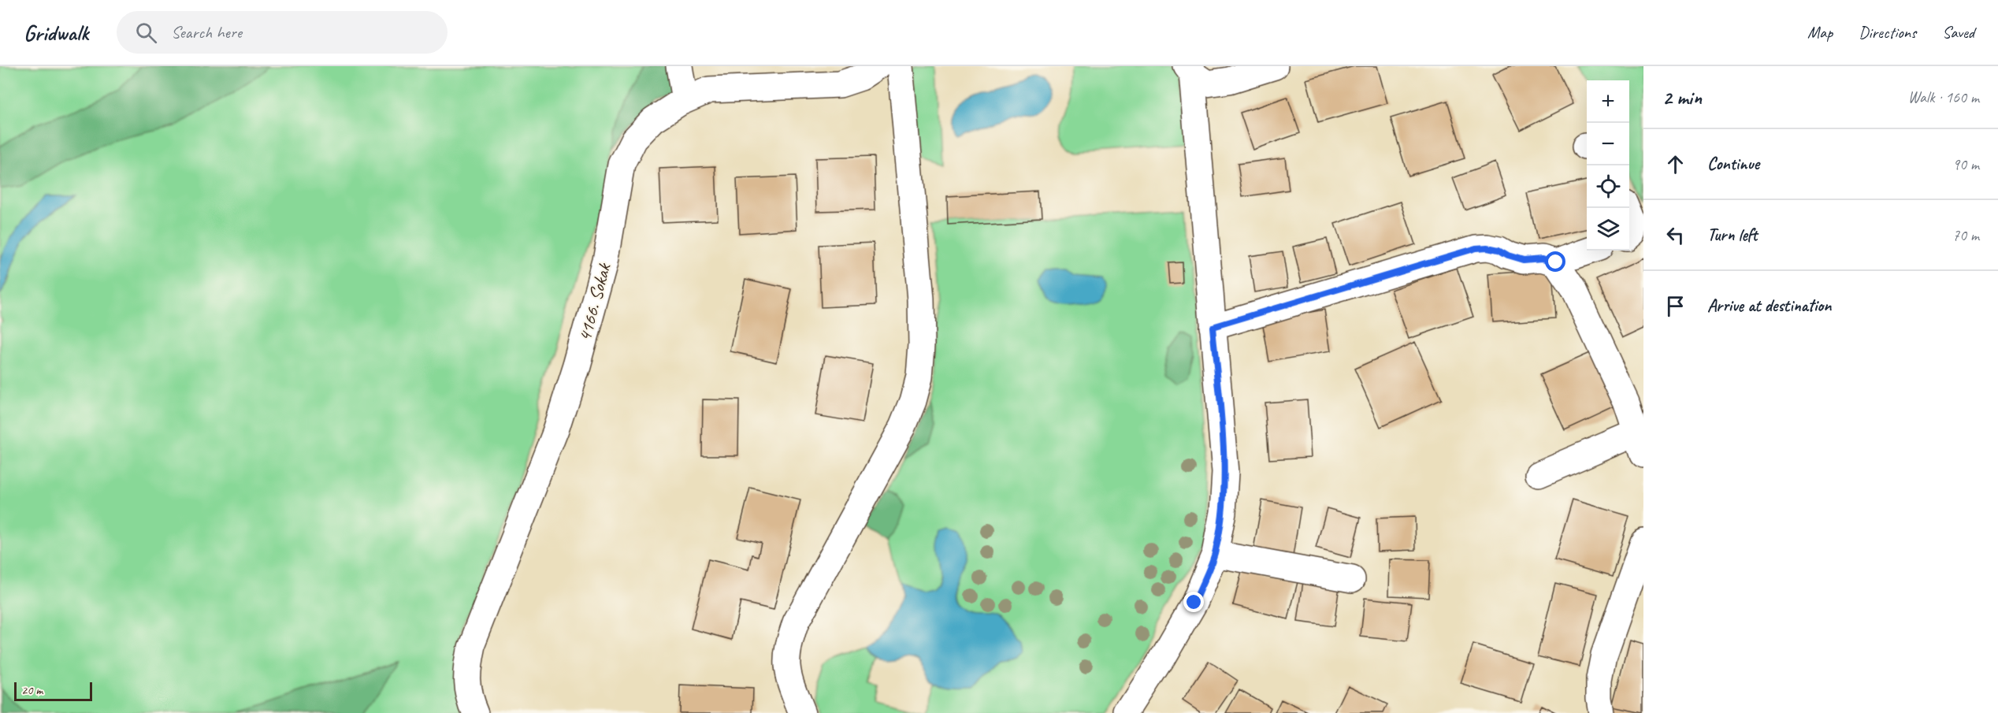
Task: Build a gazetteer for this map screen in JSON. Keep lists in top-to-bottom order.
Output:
{
  "streets": {
    "street": ["4166. Sokak"]
  },
  "scale_bar": "20 m",
  "page": {
    "header": "Gridwalk",
    "search": "Search here",
    "nav": ["Map", "Directions", "Saved"],
    "heading": ["2 min", "Walk · 160 m"],
    "map_buttons": ["+", "−"],
    "list": [
      ["Continue", "90 m"],
      ["Turn left", "70 m"],
      "Arrive at destination"
    ],
    "scale": "20 m"
  }
}
